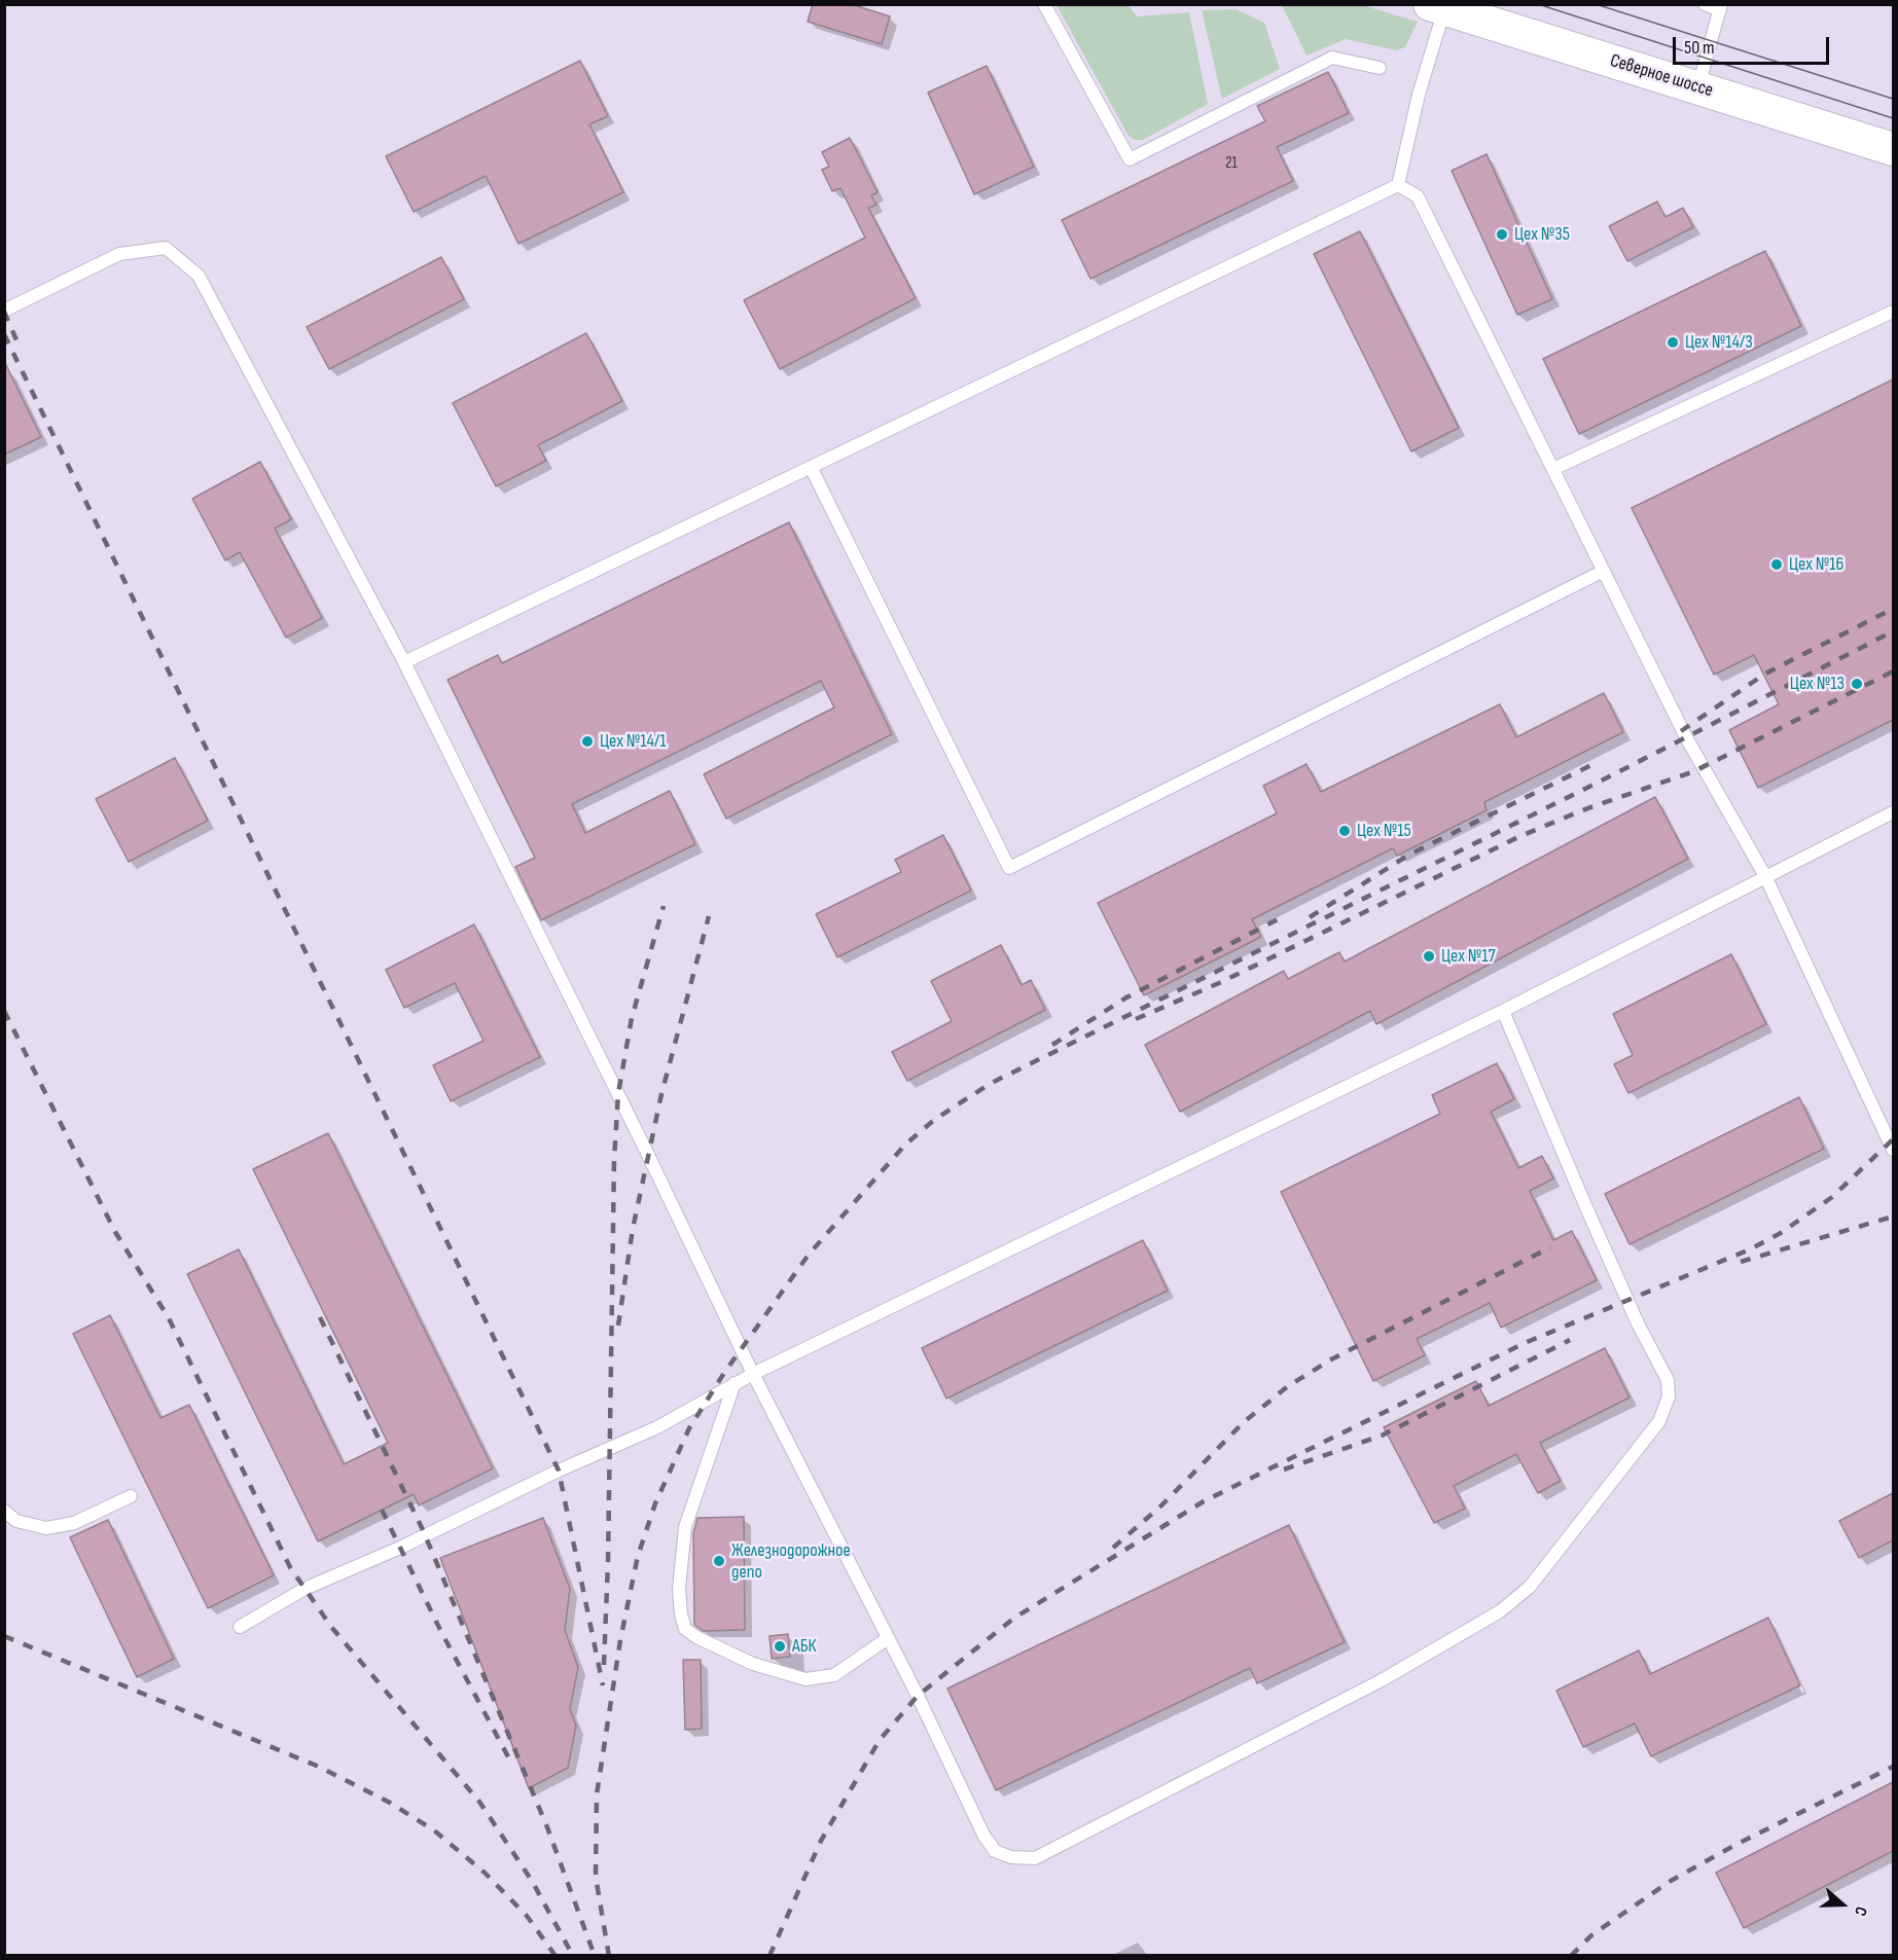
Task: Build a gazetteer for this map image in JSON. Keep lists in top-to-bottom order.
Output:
{
  "streets": {
    "main road": ["Северное шоссе"]
  },
  "places": [
    "Цех №35",
    "Цех №14/3",
    "Цех №16",
    "Цех №13",
    "Цех №14/1",
    "Цех №15",
    "Цех №17",
    "Железнодорожное депо",
    "АБК"
  ],
  "house_numbers": ["21"],
  "scale_bar": "50 m",
  "north": "right"
}
